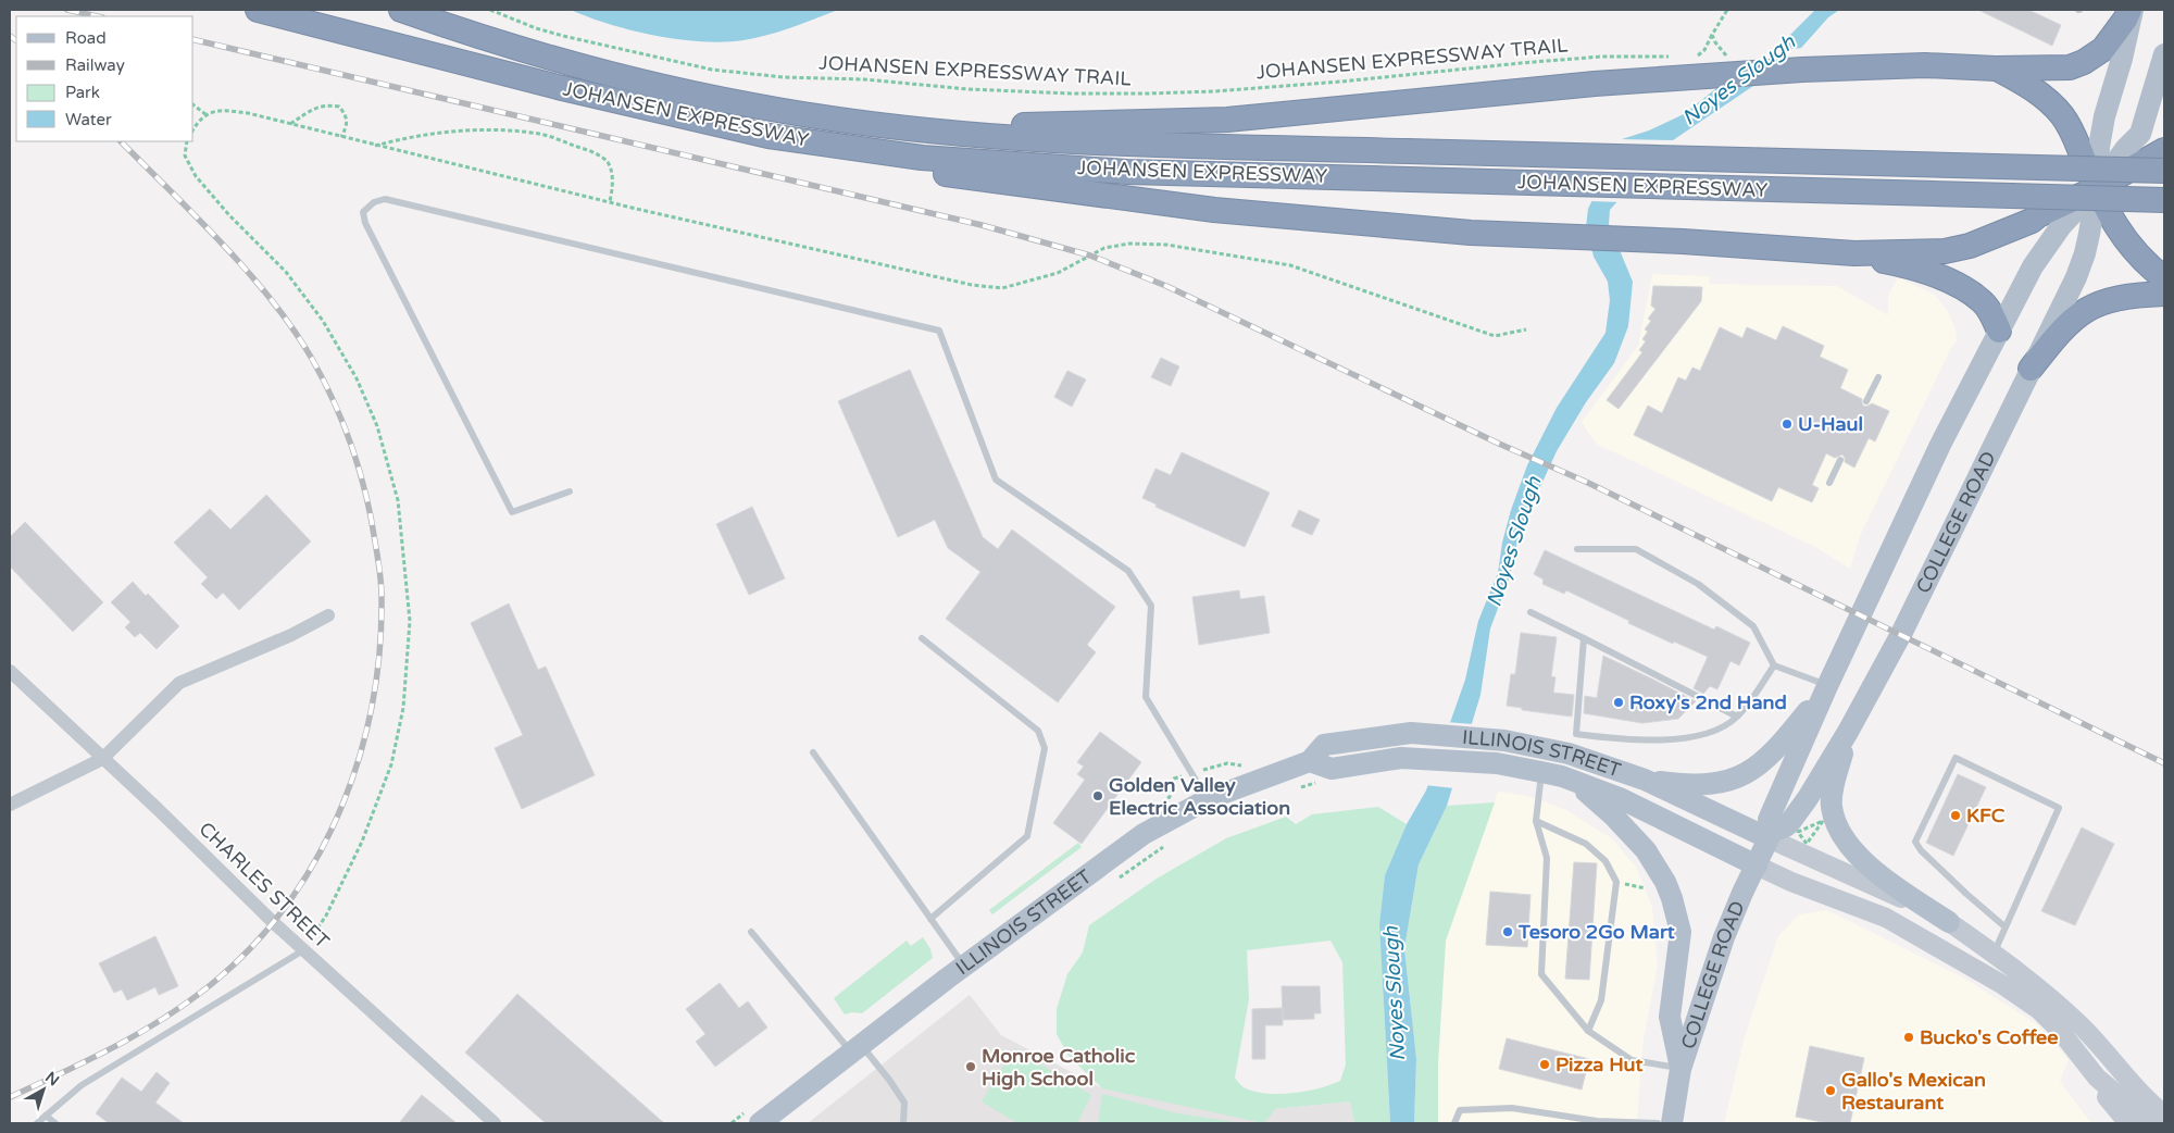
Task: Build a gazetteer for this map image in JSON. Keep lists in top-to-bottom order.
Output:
{
  "streets": {
    "highway": ["JOHANSEN EXPRESSWAY"],
    "main road": ["COLLEGE ROAD", "ILLINOIS STREET"],
    "street": ["CHARLES STREET"],
    "path": ["JOHANSEN EXPRESSWAY TRAIL"]
  },
  "crossings": [
    ["COLLEGE ROAD", "ILLINOIS STREET"]
  ],
  "water": ["Noyes Slough"],
  "places": [
    "U-Haul",
    "Roxy's 2nd Hand",
    "Golden Valley Electric Association",
    "KFC",
    "Tesoro 2Go Mart",
    "Bucko's Coffee",
    "Pizza Hut",
    "Monroe Catholic High School",
    "Gallo's Mexican Restaurant"
  ],
  "legend": [
    "Road",
    "Railway",
    "Park",
    "Water"
  ],
  "north": "top right"
}
